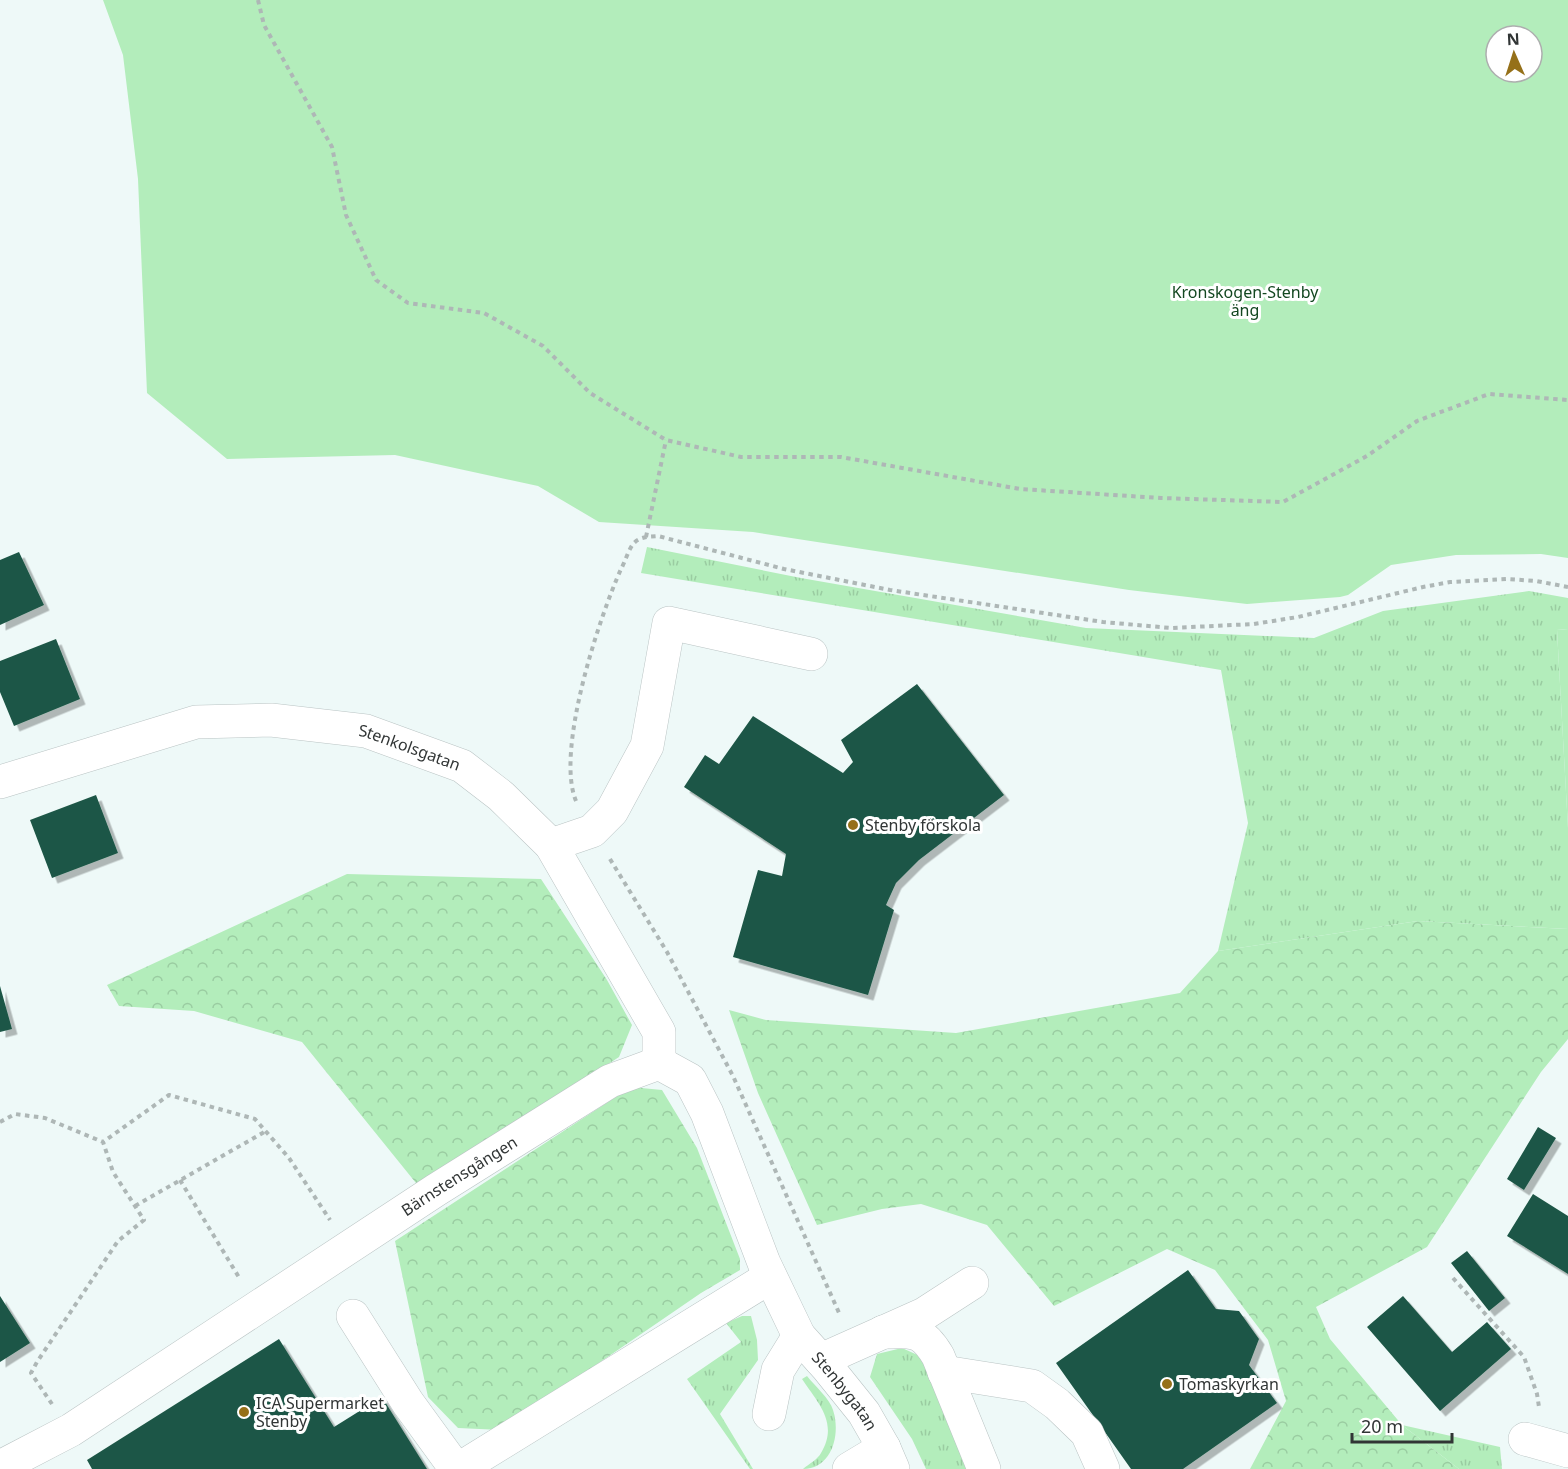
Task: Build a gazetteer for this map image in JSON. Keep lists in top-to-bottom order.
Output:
{
  "streets": {
    "street": ["Stenkolsgatan", "Bärnstensgången", "Stenbygatan"]
  },
  "crossings": [
    ["Stenkolsgatan", "Bärnstensgången"]
  ],
  "parks": ["Kronskogen-Stenby äng"],
  "places": ["Stenby förskola", "Tomaskyrkan", "ICA Supermarket Stenby"],
  "scale_bar": "20 m",
  "north": "top"
}
